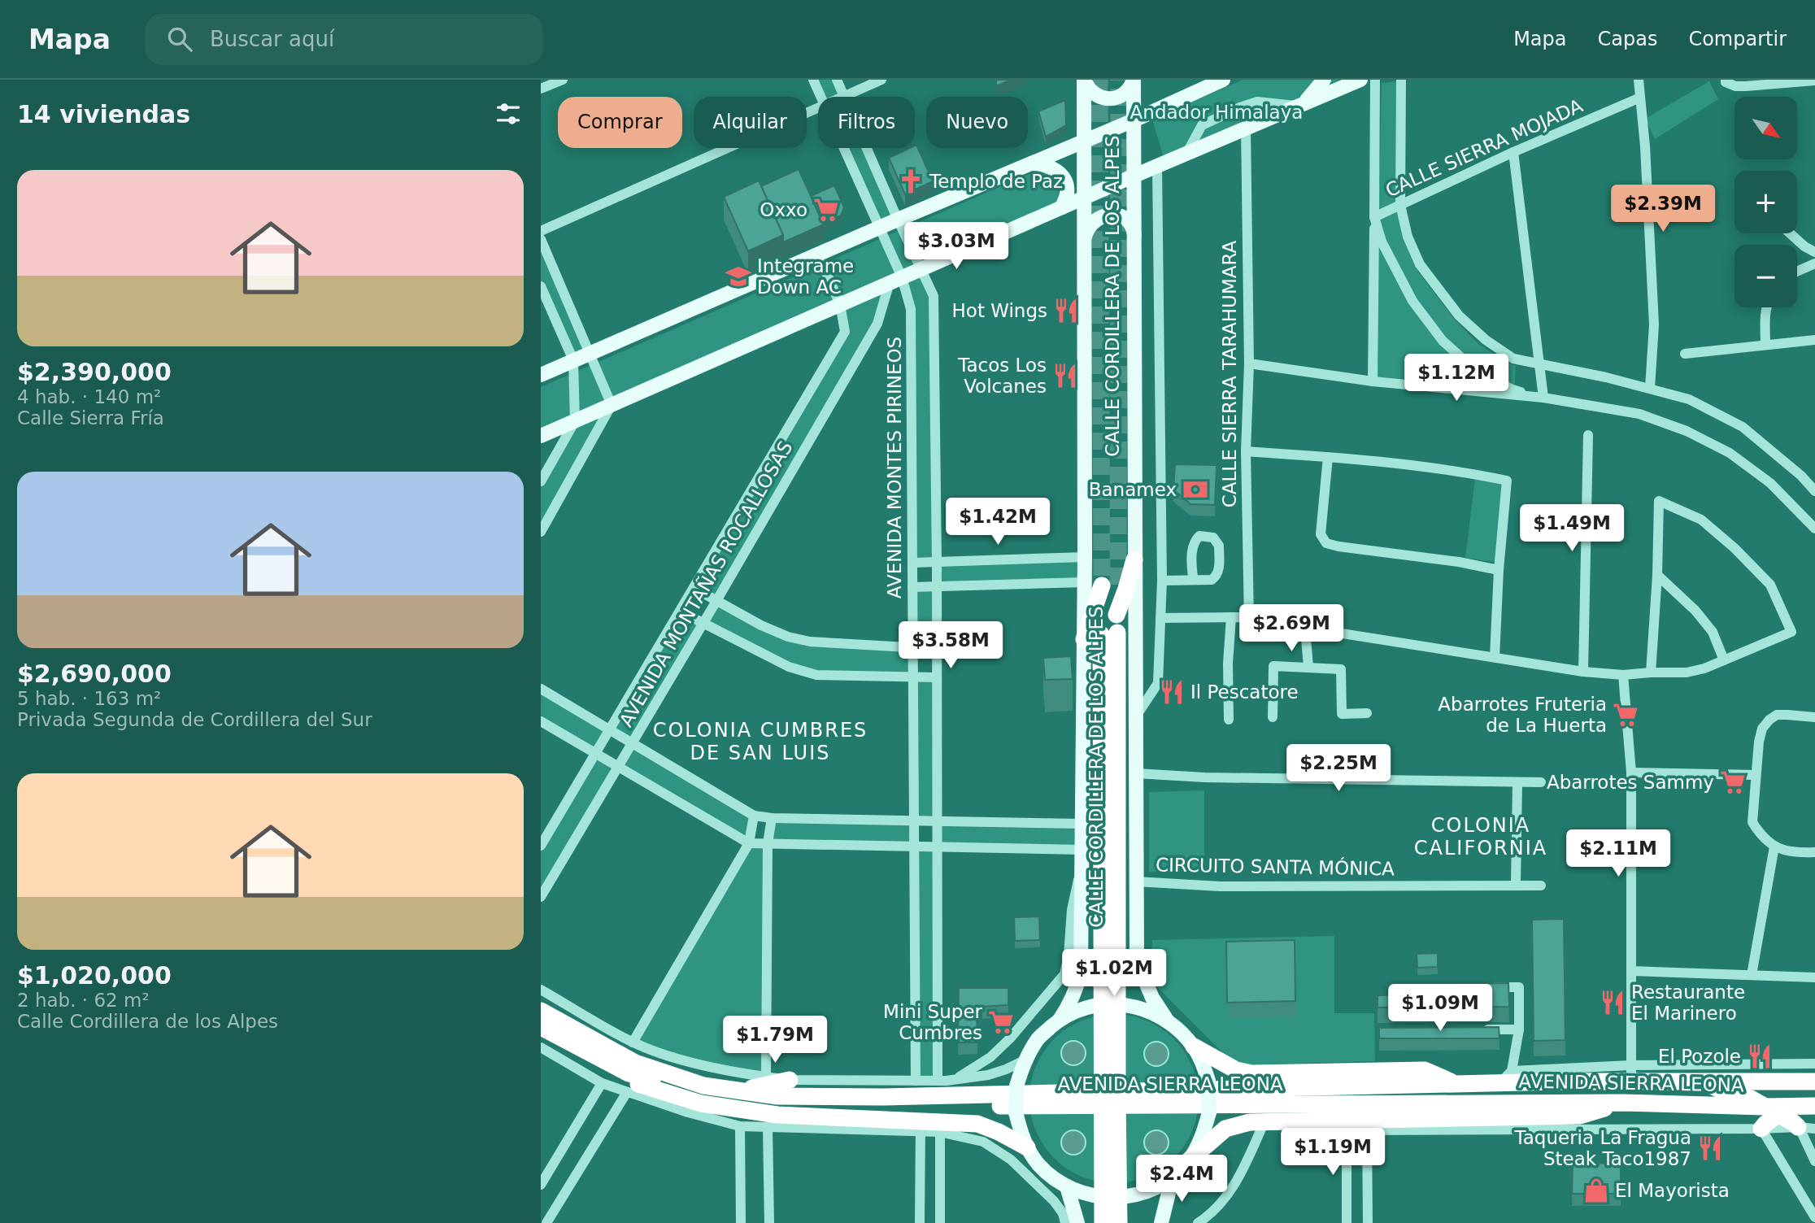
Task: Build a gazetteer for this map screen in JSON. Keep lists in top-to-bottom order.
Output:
{
  "streets": {
    "highway": ["CALLE CORDILLERA DE LOS ALPES", "AVENIDA SIERRA LEONA"],
    "street": [
      "CALLE SIERRA MOJADA",
      "CALLE SIERRA TARAHUMARA",
      "AVENIDA MONTES PIRINEOS",
      "AVENIDA MONTAÑAS ROCALLOSAS",
      "CIRCUITO SANTA MÓNICA"
    ]
  },
  "crossings": [
    ["CALLE CORDILLERA DE LOS ALPES", "CIRCUITO SANTA MÓNICA"],
    ["AVENIDA MONTES PIRINEOS", "AVENIDA MONTAÑAS ROCALLOSAS"]
  ],
  "districts": ["COLONIA CUMBRES DE SAN LUIS", "COLONIA CALIFORNIA"],
  "parks": ["Andador Himalaya"],
  "places": {
    "church": ["Templo de Paz"],
    "supermarket": [
      "Oxxo",
      "Abarrotes Fruteria de La Huerta",
      "Abarrotes Sammy",
      "Mini Super Cumbres"
    ],
    "school or university": ["Integrame Down AC"],
    "restaurant": [
      "Hot Wings",
      "Tacos Los Volcanes",
      "Il Pescatore",
      "Restaurante El Marinero",
      "El Pozole",
      "Taqueria La Fragua Steak Taco1987"
    ],
    "bank": ["Banamex"],
    "shop": ["El Mayorista"]
  },
  "north": "bottom right",
  "page": {
    "header": "Mapa",
    "search": "Buscar aquí",
    "nav": ["Mapa", "Capas", "Compartir"],
    "heading": "14 viviendas",
    "map_buttons": ["+", "−"],
    "chip": [
      "Comprar",
      "Alquilar",
      "Filtros",
      "Nuevo"
    ],
    "list": [
      {
        "name": "$2,390,000",
        "note": "4 hab. · 140 m² · Calle Sierra Fría"
      },
      {
        "name": "$2,690,000",
        "note": "5 hab. · 163 m² · Privada Segunda de Cordillera del Sur"
      },
      {
        "name": "$1,020,000",
        "note": "2 hab. · 62 m² · Calle Cordillera de los Alpes"
      }
    ],
    "price": [
      "$2.39M",
      "$3.03M",
      "$1.12M",
      "$1.42M",
      "$1.49M",
      "$2.69M",
      "$3.58M",
      "$2.25M",
      "$2.11M",
      "$1.02M",
      "$1.09M",
      "$1.79M",
      "$1.19M",
      "$2.4M"
    ]
  }
}
